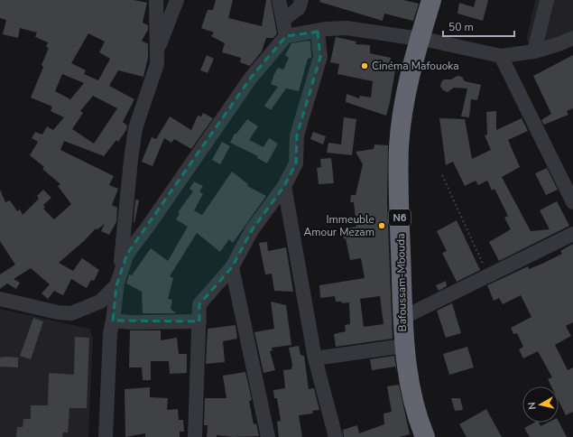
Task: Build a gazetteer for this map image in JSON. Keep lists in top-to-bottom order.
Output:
{
  "streets": {
    "highway": ["N6", "Bafoussam-Mbouda"]
  },
  "places": ["Cinéma Mafouoka", "Immeuble Amour Mezam"],
  "scale_bar": "50 m",
  "north": "left"
}
